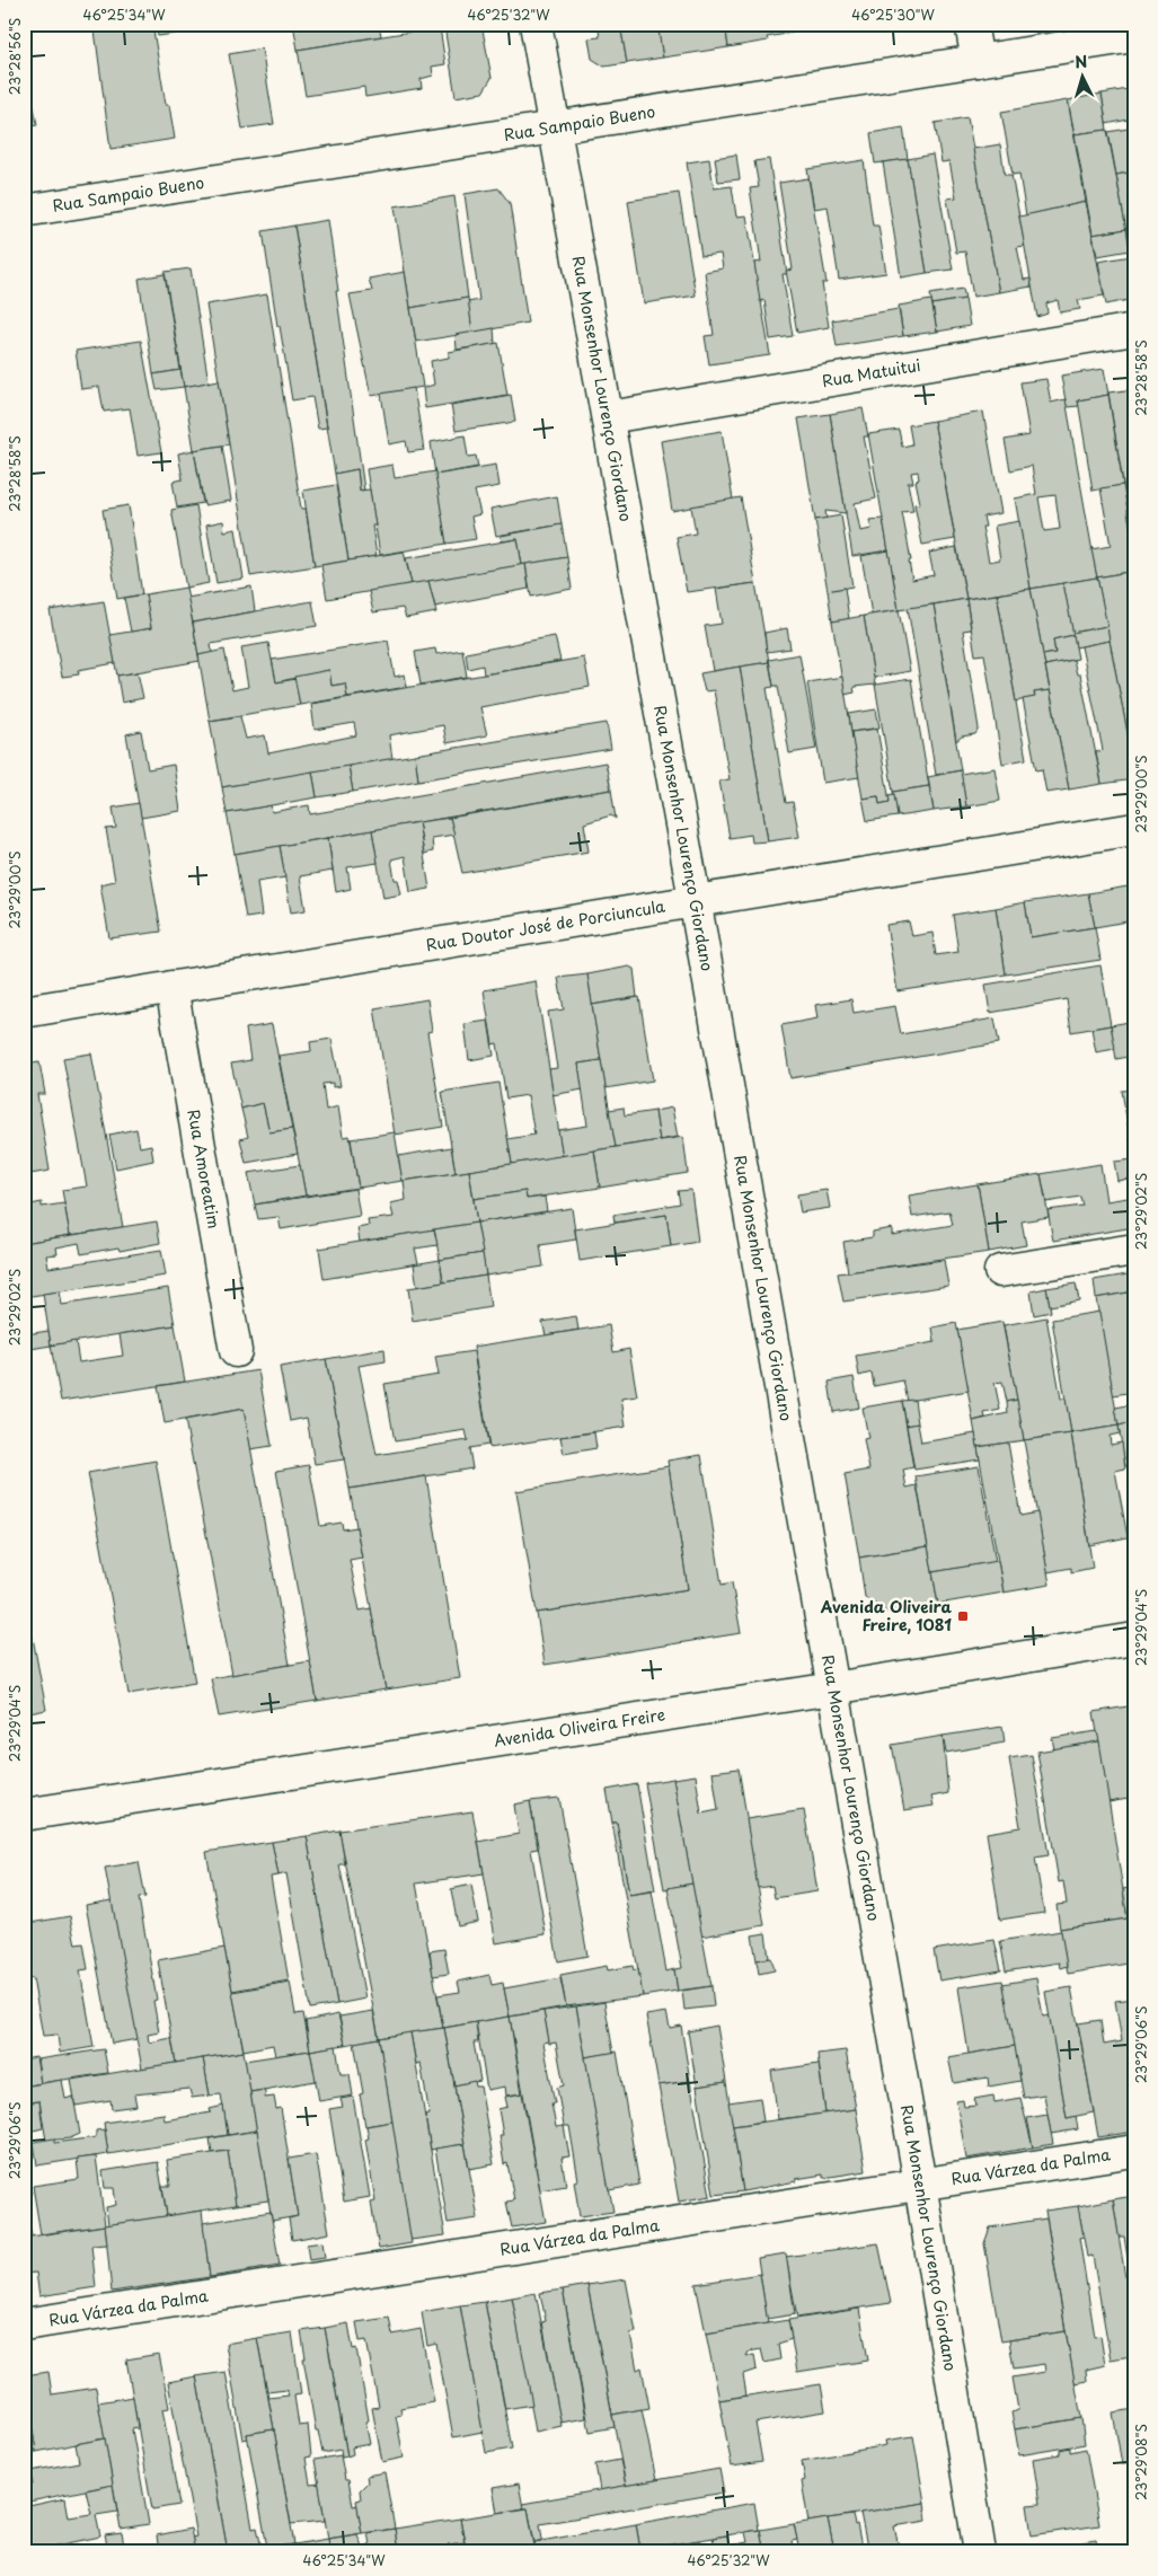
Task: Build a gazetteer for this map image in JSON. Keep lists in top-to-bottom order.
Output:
{
  "streets": {
    "street": [
      "Rua Sampaio Bueno",
      "Rua Matuitui",
      "Rua Monsenhor Lourenço Giordano",
      "Rua Doutor José de Porciuncula",
      "Rua Amoreatim",
      "Avenida Oliveira Freire",
      "Rua Várzea da Palma"
    ]
  },
  "crossings": [
    ["Rua Sampaio Bueno", "Rua Monsenhor Lourenço Giordano"],
    ["Rua Matuitui", "Rua Monsenhor Lourenço Giordano"],
    ["Rua Monsenhor Lourenço Giordano", "Rua Doutor José de Porciuncula"],
    ["Rua Monsenhor Lourenço Giordano", "Avenida Oliveira Freire"],
    ["Rua Monsenhor Lourenço Giordano", "Rua Várzea da Palma"],
    ["Rua Doutor José de Porciuncula", "Rua Amoreatim"]
  ],
  "places": {
    "transit": ["Avenida Oliveira Freire, 1081"]
  },
  "north": "top",
  "coordinates": [
    "46°25'34\"W",
    "46°25'32\"W",
    "46°25'30\"W",
    "23°28'56\"S",
    "23°28'58\"S",
    "23°29'00\"S",
    "23°29'02\"S",
    "23°29'04\"S",
    "23°29'06\"S",
    "23°29'08\"S"
  ]
}
